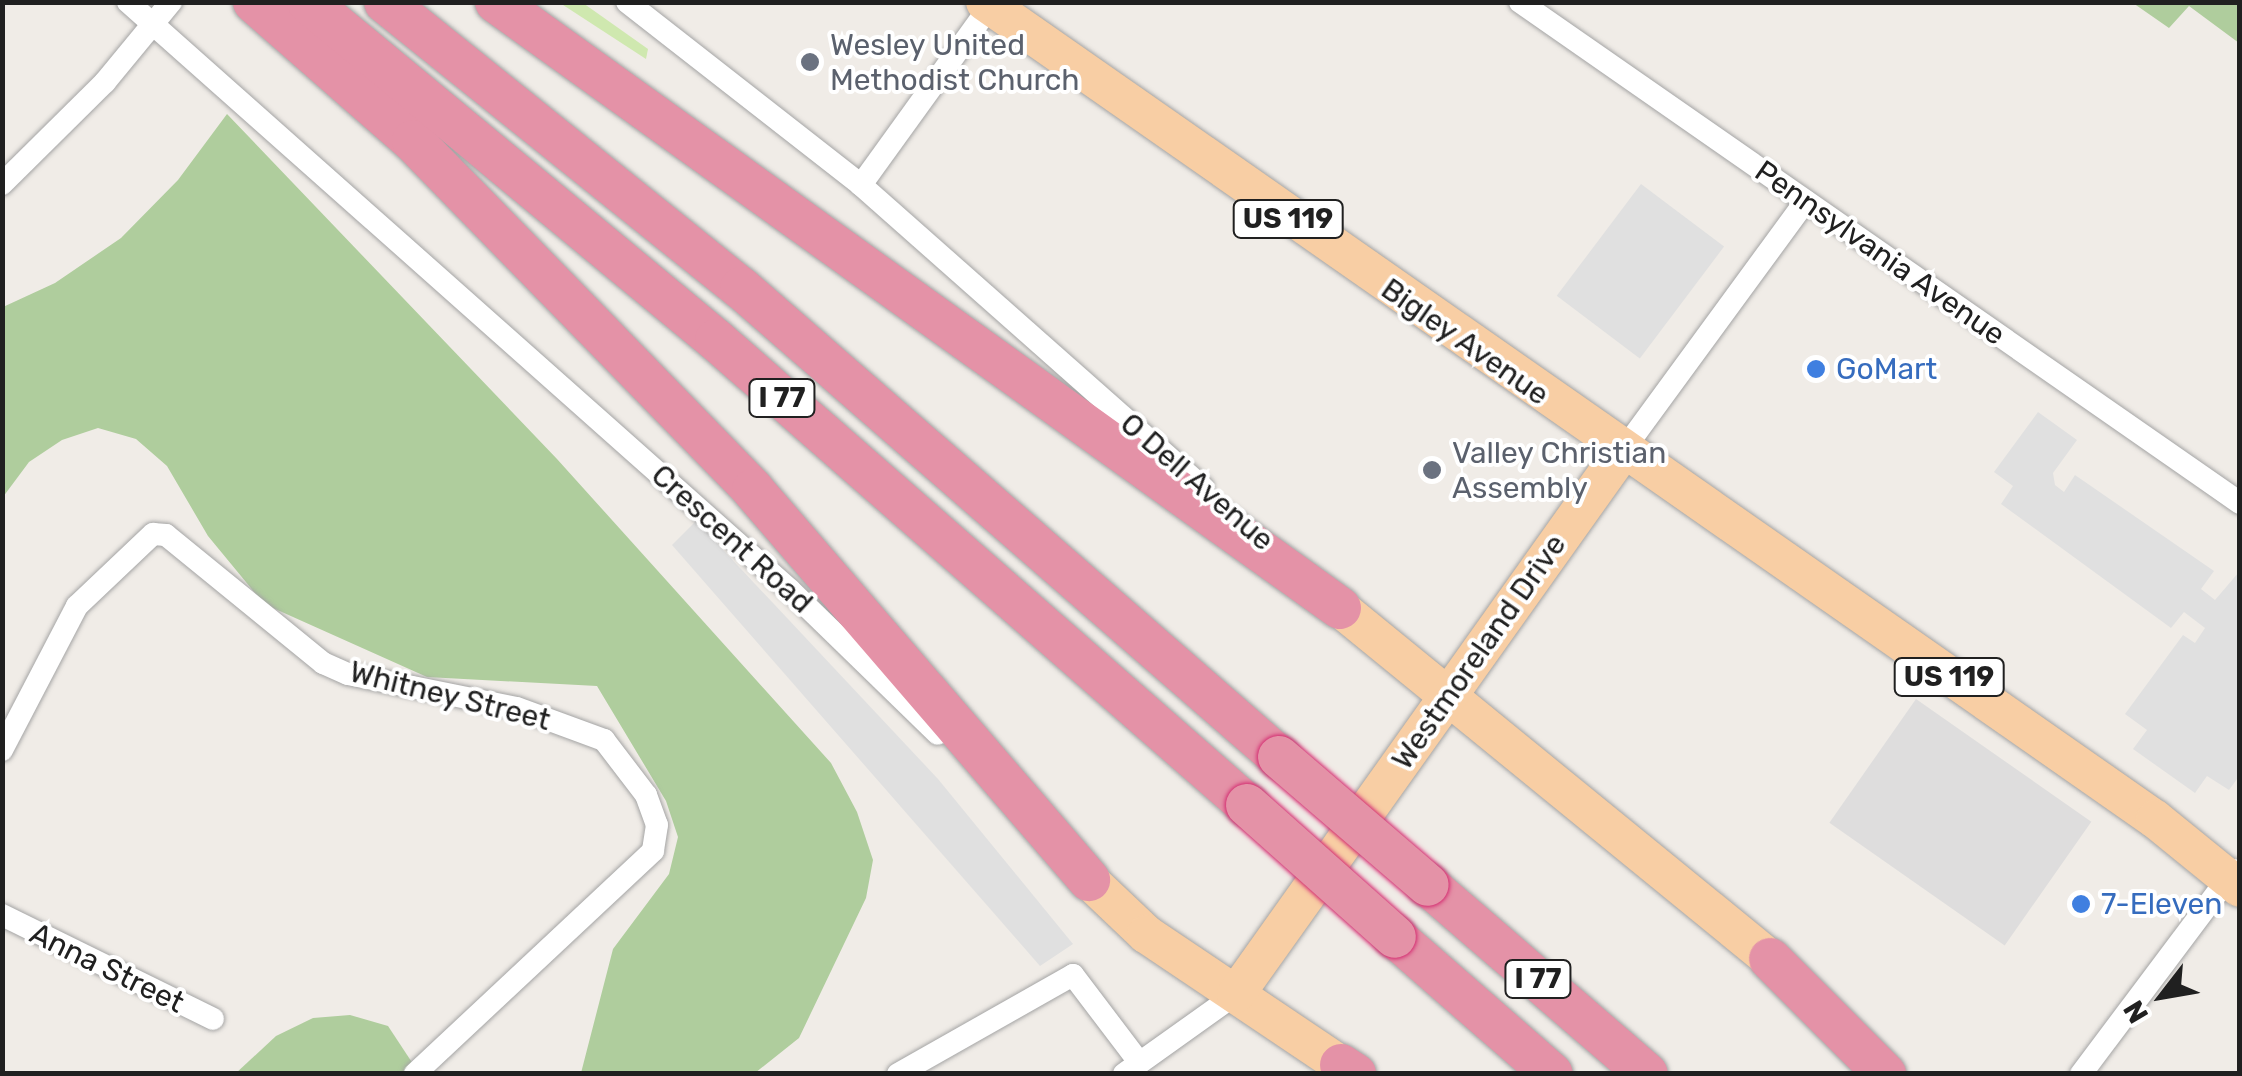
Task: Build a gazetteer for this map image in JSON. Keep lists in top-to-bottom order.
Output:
{
  "streets": {
    "highway": ["I 77"],
    "main road": [
      "US 119",
      "Bigley Avenue",
      "O Dell Avenue",
      "Crescent Road",
      "Westmoreland Drive"
    ],
    "street": ["Pennsylvania Avenue", "Whitney Street", "Anna Street"]
  },
  "crossings": [
    ["Pennsylvania Avenue", "Westmoreland Drive"],
    ["Bigley Avenue", "Westmoreland Drive"],
    ["O Dell Avenue", "Westmoreland Drive"],
    ["Crescent Road", "Westmoreland Drive"]
  ],
  "places": [
    "Wesley United Methodist Church",
    "GoMart",
    "Valley Christian Assembly",
    "7-Eleven"
  ],
  "north": "bottom left"
}
